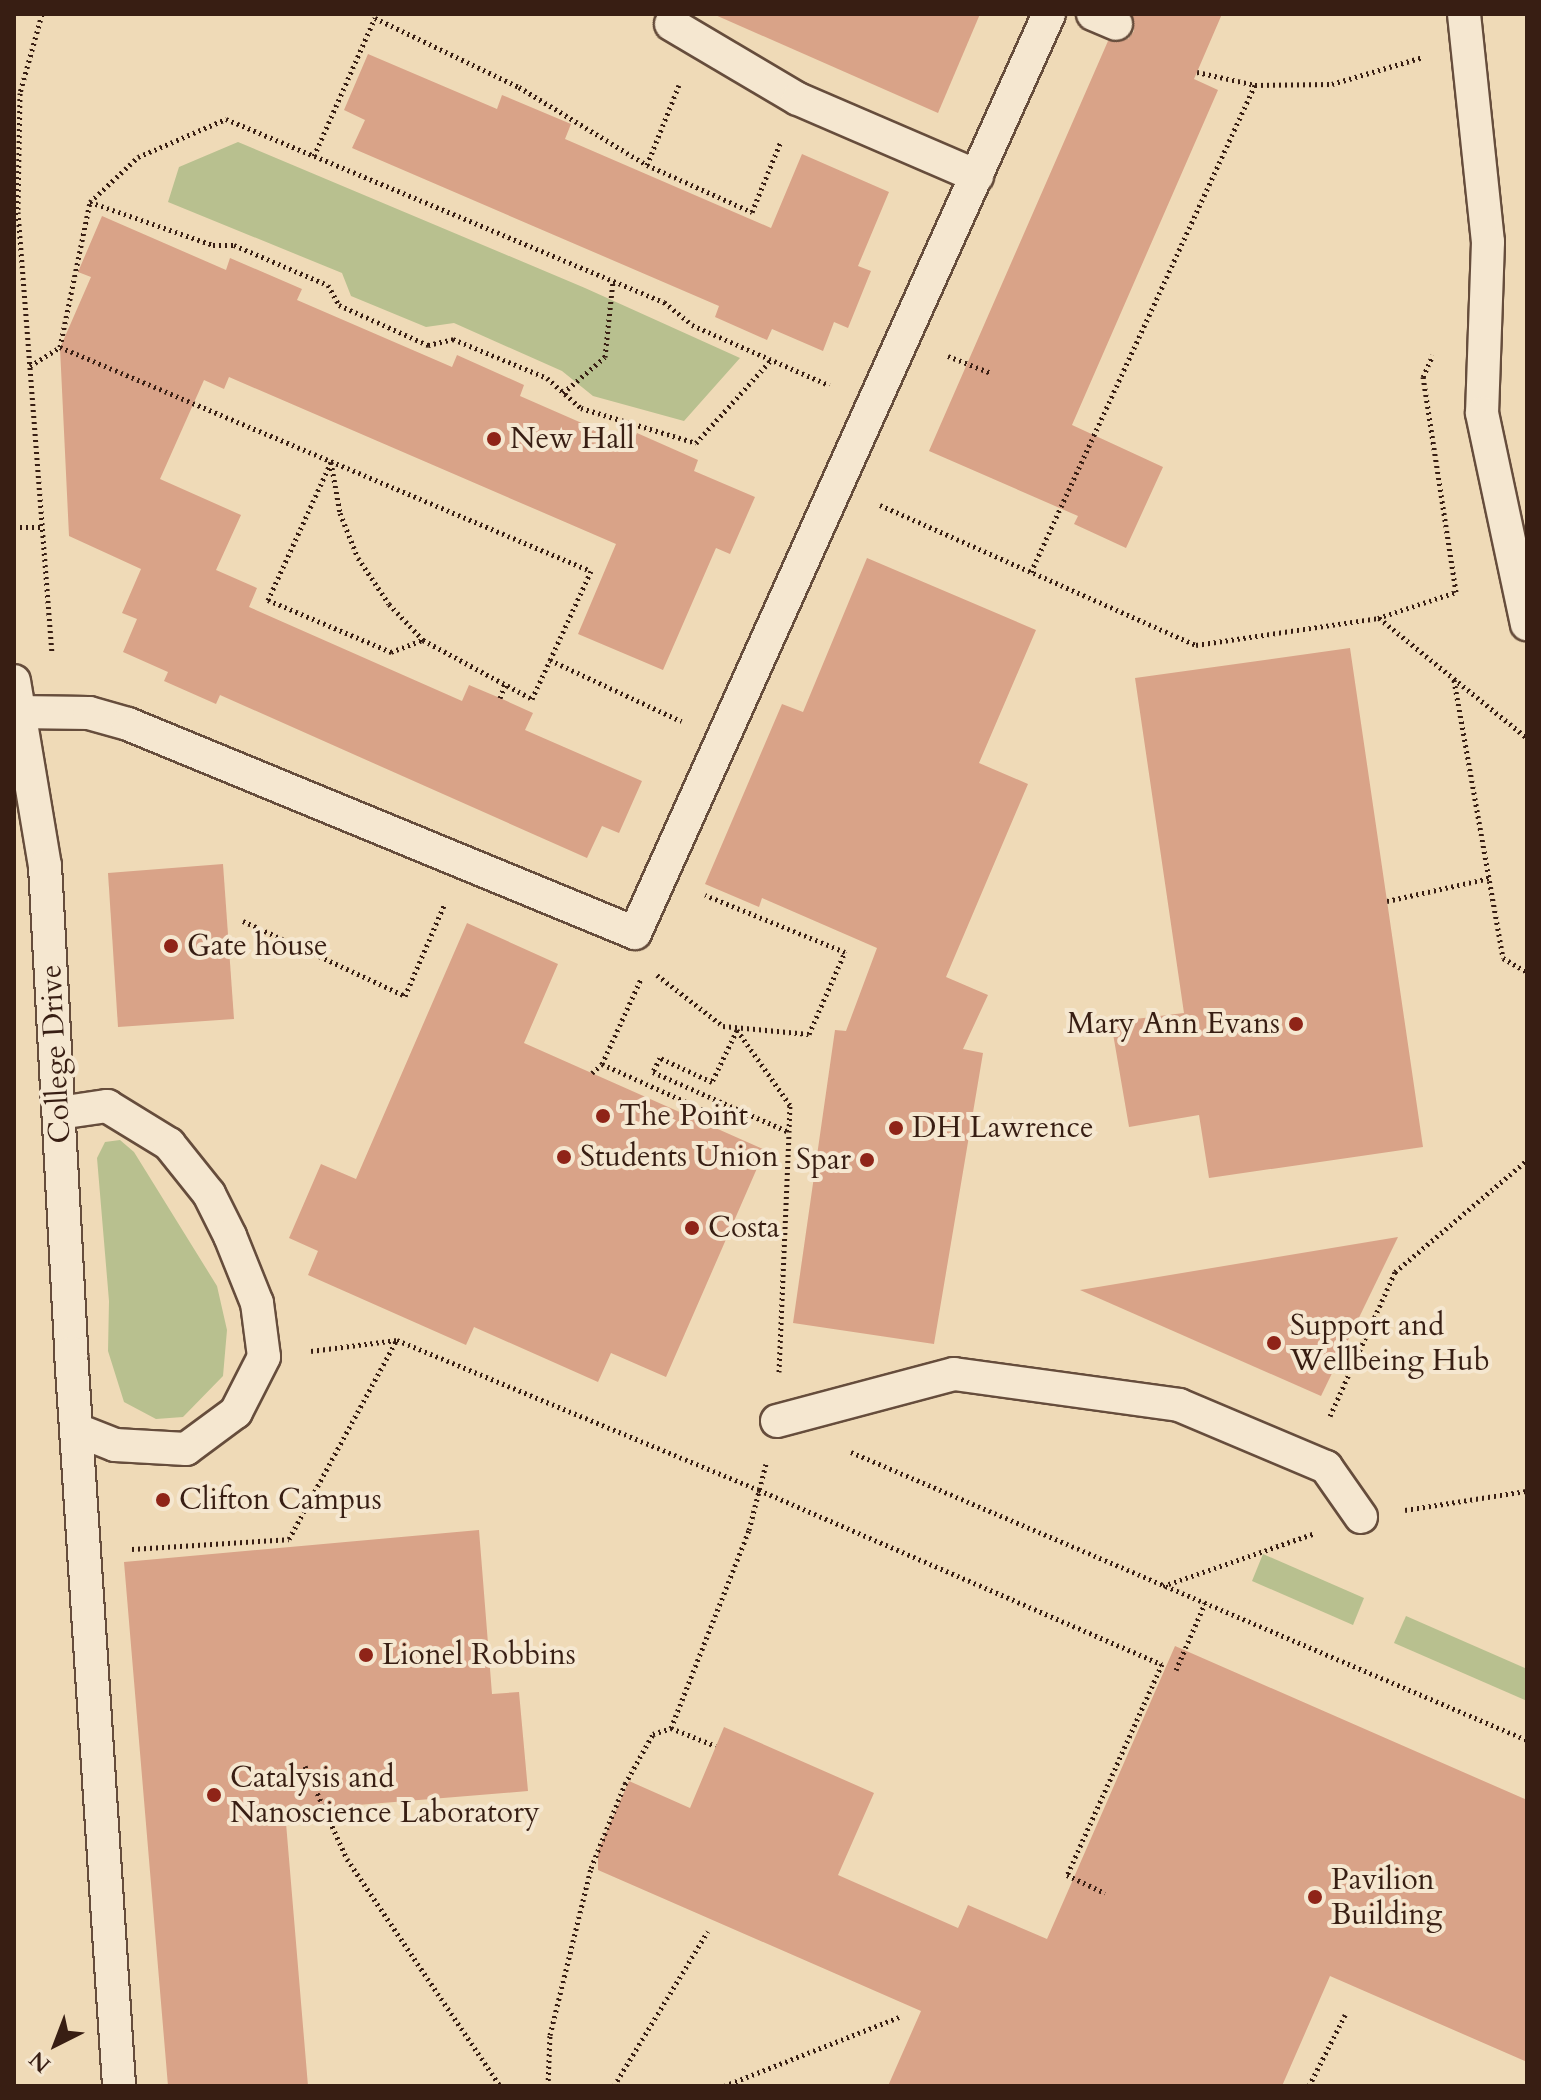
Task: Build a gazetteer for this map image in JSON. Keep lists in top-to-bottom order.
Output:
{
  "streets": {
    "lane": ["College Drive"]
  },
  "places": [
    "New Hall",
    "Gate house",
    "Mary Ann Evans",
    "The Point",
    "DH Lawrence",
    "Students Union",
    "Spar",
    "Costa",
    "Support and Wellbeing Hub",
    "Clifton Campus",
    "Lionel Robbins",
    "Catalysis and Nanoscience Laboratory",
    "Pavilion Building"
  ],
  "north": "bottom left"
}
